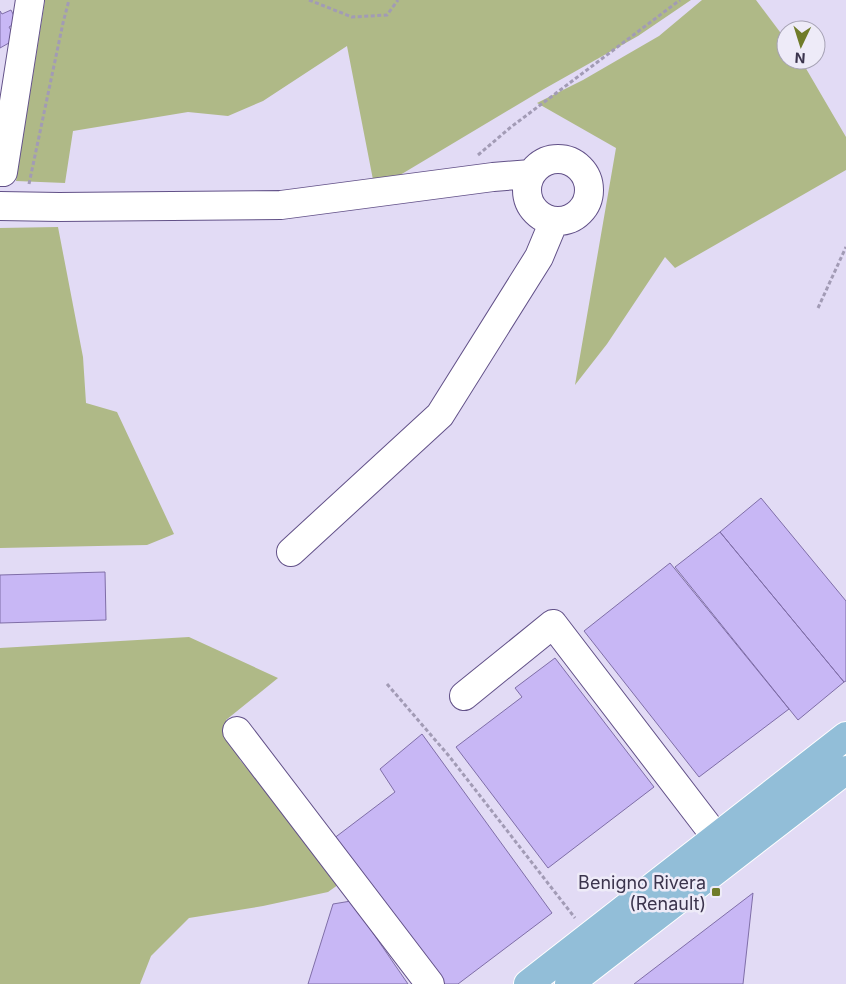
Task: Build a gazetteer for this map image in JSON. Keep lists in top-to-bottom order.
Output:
{
  "places": {
    "transit": ["Benigno Rivera (Renault)"]
  },
  "north": "bottom"
}
